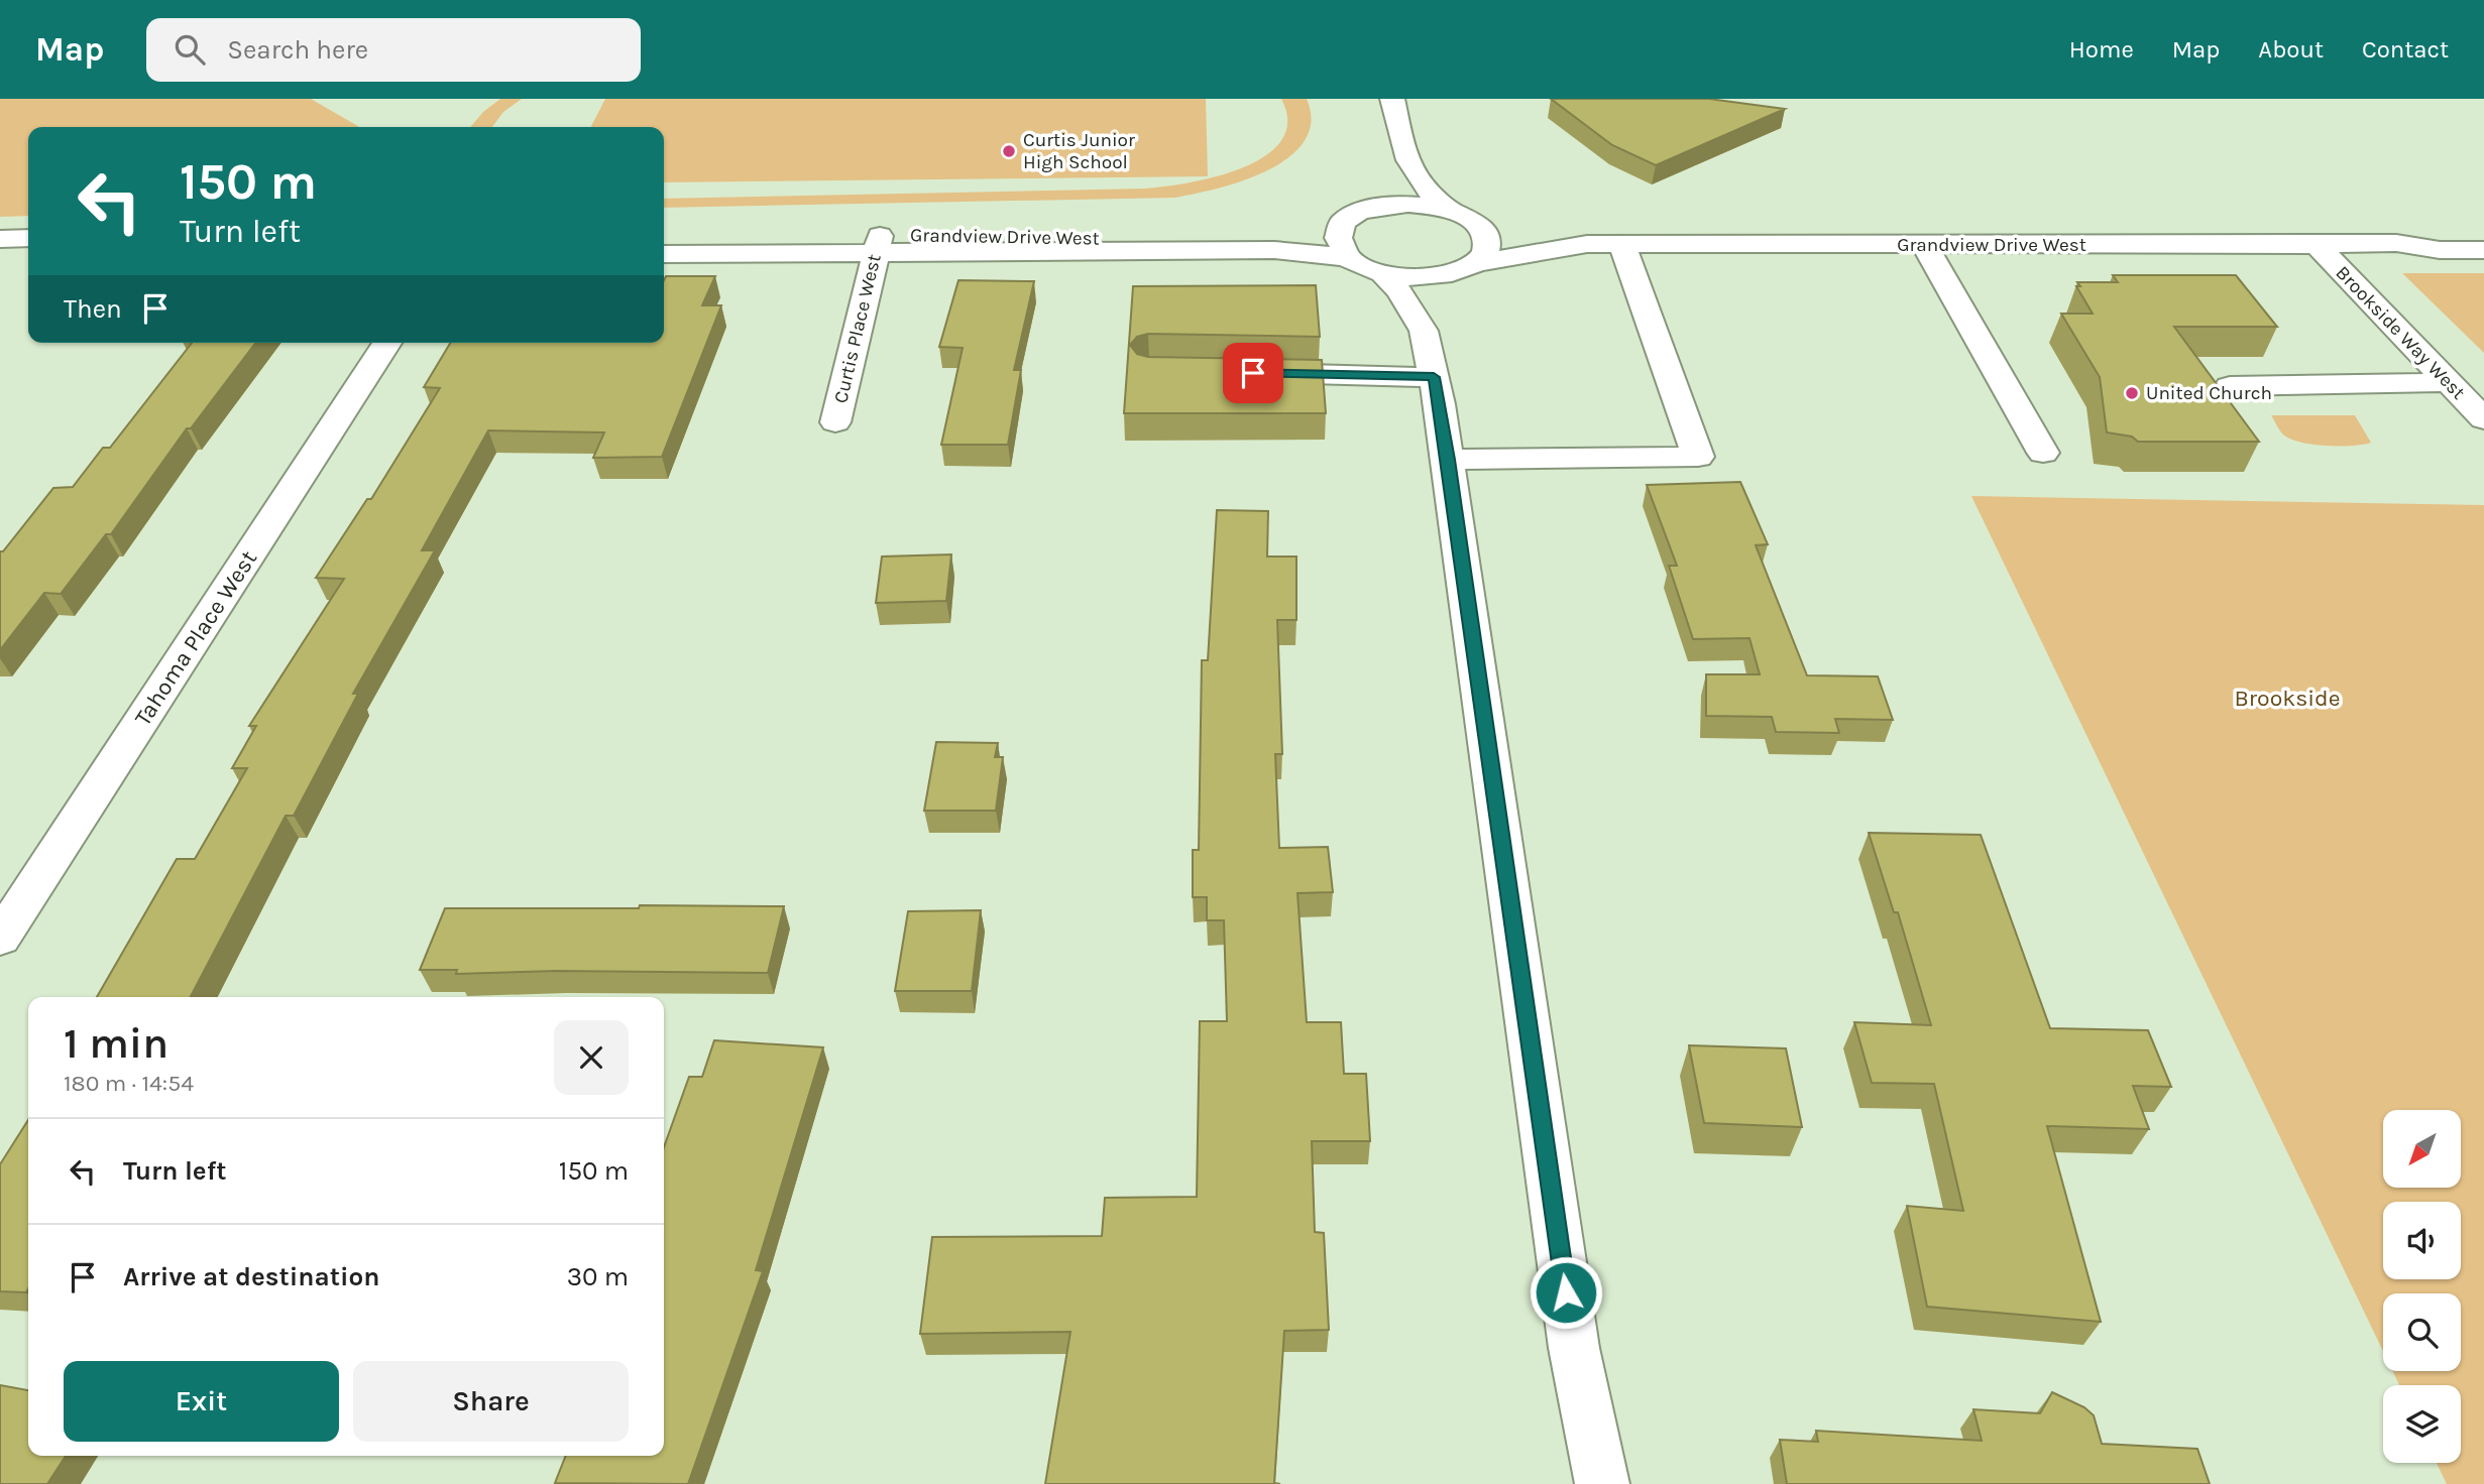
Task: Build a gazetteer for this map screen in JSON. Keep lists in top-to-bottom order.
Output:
{
  "streets": {
    "street": [
      "Grandview Drive West",
      "Curtis Place West",
      "Brookside Way West",
      "Tahoma Place West"
    ]
  },
  "crossings": [
    ["Grandview Drive West", "Curtis Place West"],
    ["Grandview Drive West", "Brookside Way West"]
  ],
  "parks": ["Brookside"],
  "places": ["Curtis Junior High School", "United Church"],
  "north": "bottom left",
  "page": {
    "header": "Map",
    "search": "Search here",
    "nav": [
      "Home",
      "Map",
      "About",
      "Contact"
    ],
    "turn": ["150 m", "Turn left"],
    "then": "Then",
    "heading": ["1 min", "180 m · 14:54"],
    "list": [
      {
        "name": "Turn left",
        "value": "150 m"
      },
      {
        "name": "Arrive at destination",
        "value": "30 m"
      }
    ],
    "buttons": ["Exit", "Share"]
  }
}
